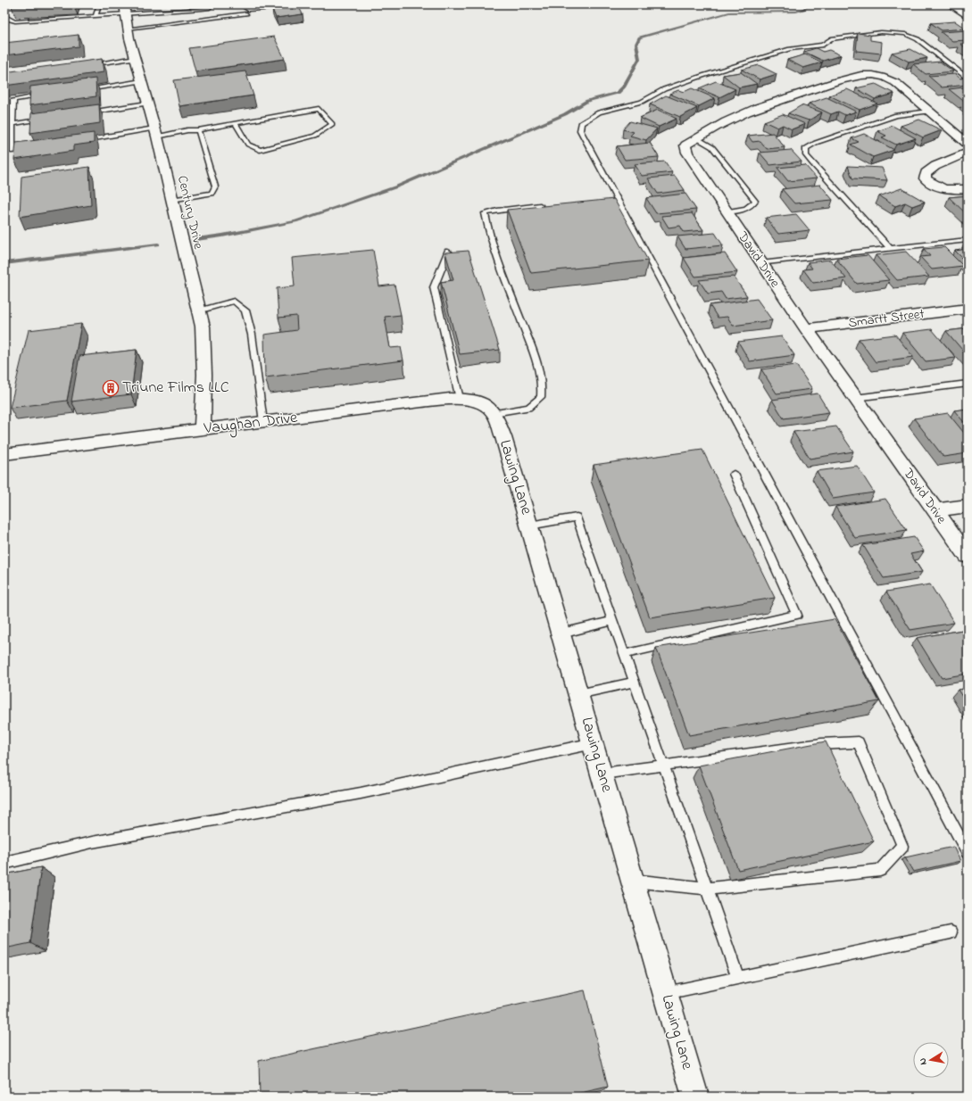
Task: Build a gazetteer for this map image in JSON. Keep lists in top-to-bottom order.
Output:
{
  "streets": {
    "street": [
      "Century Drive",
      "David Drive",
      "Smartt Street",
      "Vaughan Drive",
      "Lawing Lane"
    ]
  },
  "crossings": [
    ["Century Drive", "Vaughan Drive"],
    ["David Drive", "Smartt Street"],
    ["Vaughan Drive", "Lawing Lane"]
  ],
  "places": {
    "building": ["Triune Films LLC"]
  },
  "north": "left"
}
